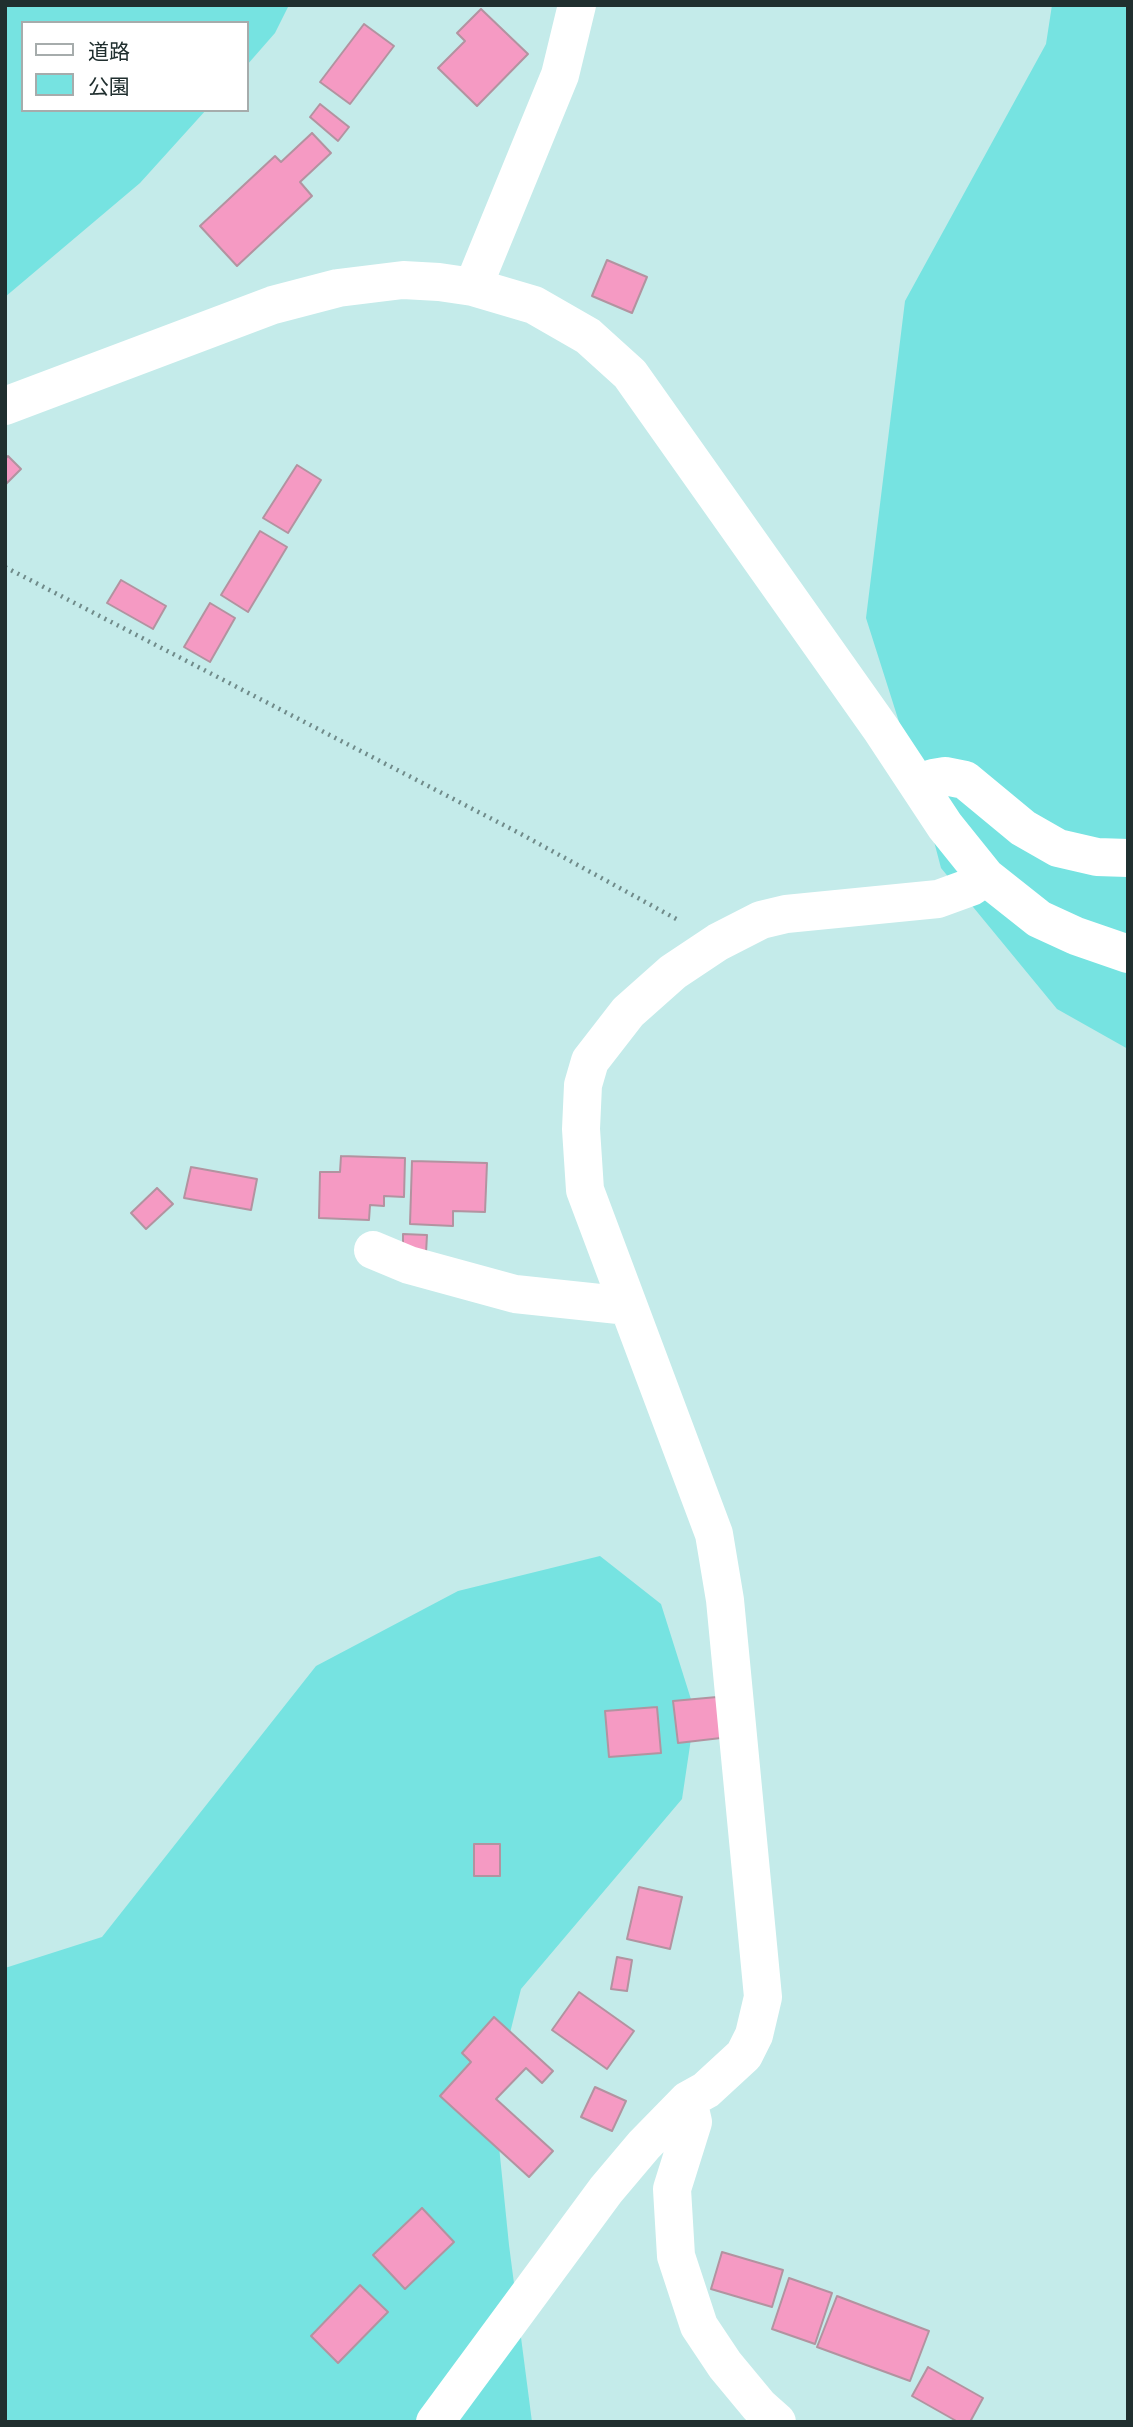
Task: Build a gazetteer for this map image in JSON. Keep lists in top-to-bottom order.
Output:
{
  "legend": ["道路", "公園"]
}
